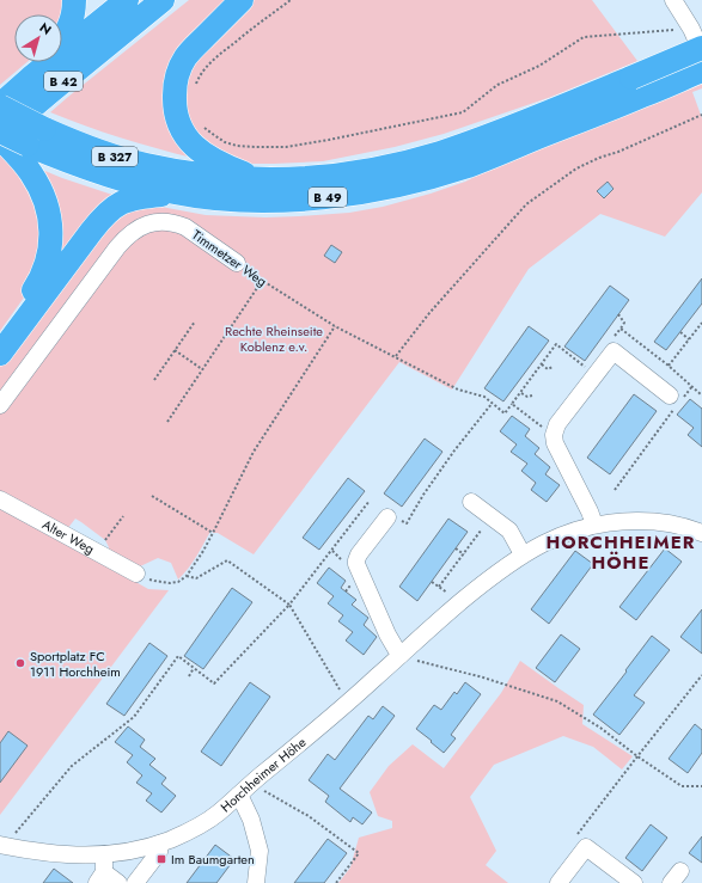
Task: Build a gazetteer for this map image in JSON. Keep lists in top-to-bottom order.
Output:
{
  "streets": {
    "highway": ["B 42", "B 327", "B 49"],
    "street": ["Timmetzer Weg", "Alter Weg", "Horchheimer Höhe"]
  },
  "crossings": [
    ["B 42", "B 327"],
    ["B 327", "B 49"]
  ],
  "districts": ["HORCHHEIMER HÖHE"],
  "parks": ["Rechte Rheinseite Koblenz e.v."],
  "places": {
    "other": ["Sportplatz FC 1911 Horchheim"],
    "transit": ["Im Baumgarten"]
  },
  "north": "top right"
}
